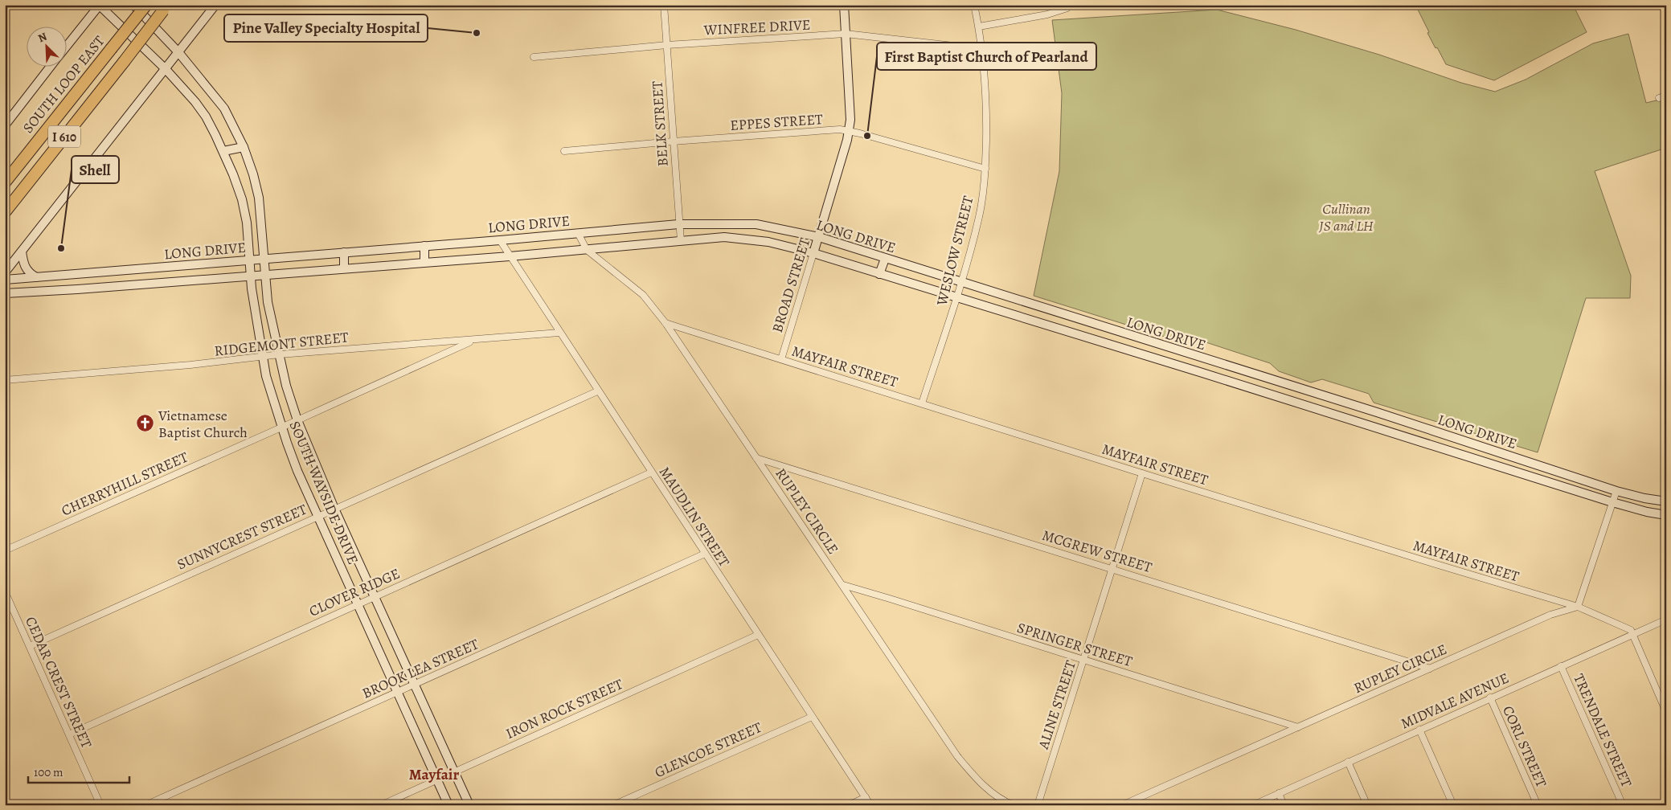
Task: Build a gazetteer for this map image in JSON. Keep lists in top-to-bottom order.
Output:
{
  "streets": {
    "highway": ["SOUTH LOOP EAST", "I 610"],
    "main road": ["LONG DRIVE", "BROAD STREET", "SOUTH WAYSIDE DRIVE"],
    "street": [
      "WINFREE DRIVE",
      "EPPES STREET",
      "BELK STREET",
      "WESLOW STREET",
      "RIDGEMONT STREET",
      "MAYFAIR STREET",
      "CHERRYHILL STREET",
      "RUPLEY CIRCLE",
      "MAUDLIN STREET",
      "SUNNYCREST STREET",
      "MCGREW STREET",
      "CLOVER RIDGE",
      "SPRINGER STREET",
      "BROOK LEA STREET",
      "CEDAR CREST STREET",
      "MIDVALE AVENUE",
      "ALINE STREET",
      "IRON ROCK STREET",
      "TRENDALE STREET",
      "CORL STREET",
      "GLENCOE STREET"
    ]
  },
  "crossings": [
    ["WINFREE DRIVE", "BELK STREET"],
    ["WINFREE DRIVE", "WESLOW STREET"],
    ["WINFREE DRIVE", "BROAD STREET"],
    ["EPPES STREET", "BELK STREET"],
    ["EPPES STREET", "WESLOW STREET"],
    ["EPPES STREET", "BROAD STREET"],
    ["BELK STREET", "LONG DRIVE"],
    ["LONG DRIVE", "WESLOW STREET"],
    ["LONG DRIVE", "BROAD STREET"],
    ["LONG DRIVE", "SOUTH WAYSIDE DRIVE"],
    ["LONG DRIVE", "RUPLEY CIRCLE"],
    ["LONG DRIVE", "MAUDLIN STREET"],
    ["WESLOW STREET", "MAYFAIR STREET"],
    ["BROAD STREET", "MAYFAIR STREET"],
    ["RIDGEMONT STREET", "CHERRYHILL STREET"],
    ["RIDGEMONT STREET", "SOUTH WAYSIDE DRIVE"],
    ["RIDGEMONT STREET", "MAUDLIN STREET"],
    ["MAYFAIR STREET", "RUPLEY CIRCLE"],
    ["MAYFAIR STREET", "MIDVALE AVENUE"],
    ["MAYFAIR STREET", "ALINE STREET"],
    ["CHERRYHILL STREET", "SOUTH WAYSIDE DRIVE"],
    ["SOUTH WAYSIDE DRIVE", "SUNNYCREST STREET"],
    ["SOUTH WAYSIDE DRIVE", "CLOVER RIDGE"],
    ["SOUTH WAYSIDE DRIVE", "BROOK LEA STREET"],
    ["SOUTH WAYSIDE DRIVE", "IRON ROCK STREET"],
    ["RUPLEY CIRCLE", "MCGREW STREET"],
    ["RUPLEY CIRCLE", "SPRINGER STREET"],
    ["MAUDLIN STREET", "SUNNYCREST STREET"],
    ["MAUDLIN STREET", "CLOVER RIDGE"],
    ["MAUDLIN STREET", "BROOK LEA STREET"],
    ["MAUDLIN STREET", "IRON ROCK STREET"],
    ["MAUDLIN STREET", "GLENCOE STREET"],
    ["SUNNYCREST STREET", "CEDAR CREST STREET"],
    ["MCGREW STREET", "ALINE STREET"],
    ["CLOVER RIDGE", "CEDAR CREST STREET"],
    ["SPRINGER STREET", "ALINE STREET"],
    ["MIDVALE AVENUE", "TRENDALE STREET"],
    ["MIDVALE AVENUE", "CORL STREET"]
  ],
  "districts": ["Mayfair"],
  "parks": ["Cullinan JS and LH"],
  "places": {
    "other": ["Pine Valley Specialty Hospital", "First Baptist Church of Pearland", "Shell"],
    "church": ["Vietnamese Baptist Church"]
  },
  "scale_bar": "100 m",
  "north": "top left"
}
